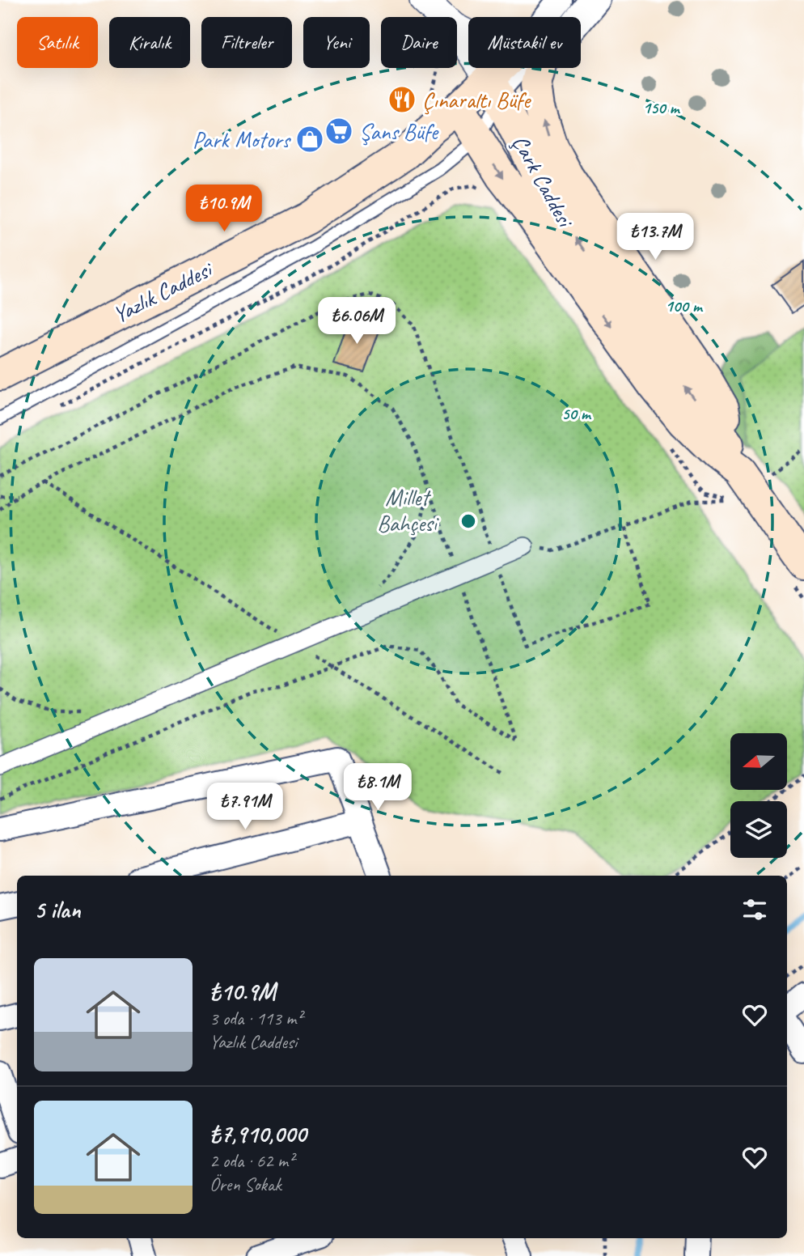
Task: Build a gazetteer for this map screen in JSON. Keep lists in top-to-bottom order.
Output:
{
  "streets": {
    "main road": ["Çark Caddesi", "Yazlık Caddesi"]
  },
  "crossings": [
    ["Çark Caddesi", "Yazlık Caddesi"]
  ],
  "parks": ["Millet Bahçesi"],
  "places": {
    "restaurant": ["Çınaraltı Büfe"],
    "supermarket": ["Şans Büfe"],
    "shop": ["Park Motors"]
  },
  "north": "left",
  "page": {
    "chip": [
      "Satılık",
      "Kiralık",
      "Filtreler",
      "Yeni",
      "Daire",
      "Müstakil ev"
    ],
    "price": [
      "₺10.9M",
      "₺13.7M",
      "₺6.06M",
      "₺8.1M",
      "₺7.91M"
    ],
    "heading": "5 ilan",
    "list": [
      {
        "name": "₺10.9M",
        "note": "3 oda · 113 m² · Yazlık Caddesi"
      },
      {
        "name": "₺7,910,000",
        "note": "2 oda · 62 m² · Ören Sokak"
      }
    ]
  },
  "rings": ["150 m", "100 m", "50 m"]
}
